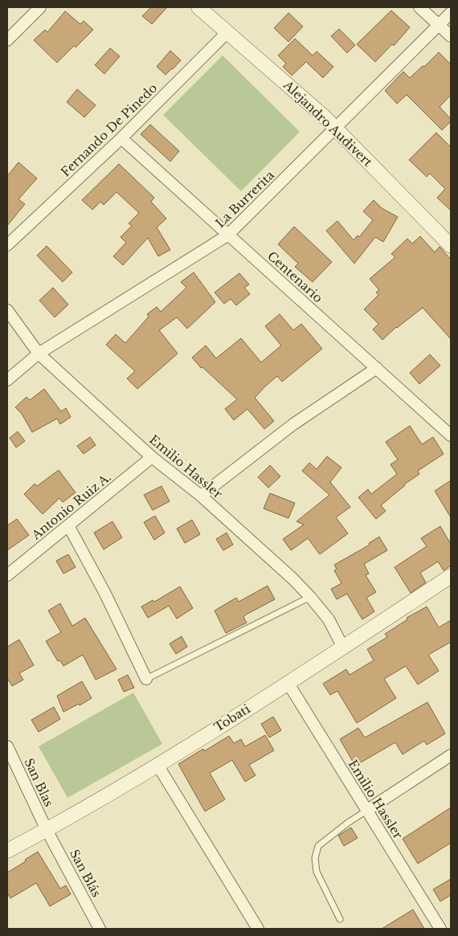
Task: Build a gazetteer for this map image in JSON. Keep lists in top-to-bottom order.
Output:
{
  "streets": {
    "street": [
      "Alejandro Audivert",
      "Fernando De Pinedo",
      "La Burrerita",
      "Centenario",
      "Emilio Hassler",
      "Antonio Ruiz A.",
      "Tobati",
      "San Blas",
      "San Blás"
    ]
  },
  "crossings": [
    ["Alejandro Audivert", "Fernando De Pinedo"],
    ["Alejandro Audivert", "La Burrerita"],
    ["Fernando De Pinedo", "Centenario"],
    ["La Burrerita", "Centenario"],
    ["La Burrerita", "Emilio Hassler"],
    ["Emilio Hassler", "Antonio Ruiz A."],
    ["Emilio Hassler", "Tobati"],
    ["Tobati", "San Blas"],
    ["Tobati", "San Blás"],
    ["San Blas", "San Blás"]
  ]
}
